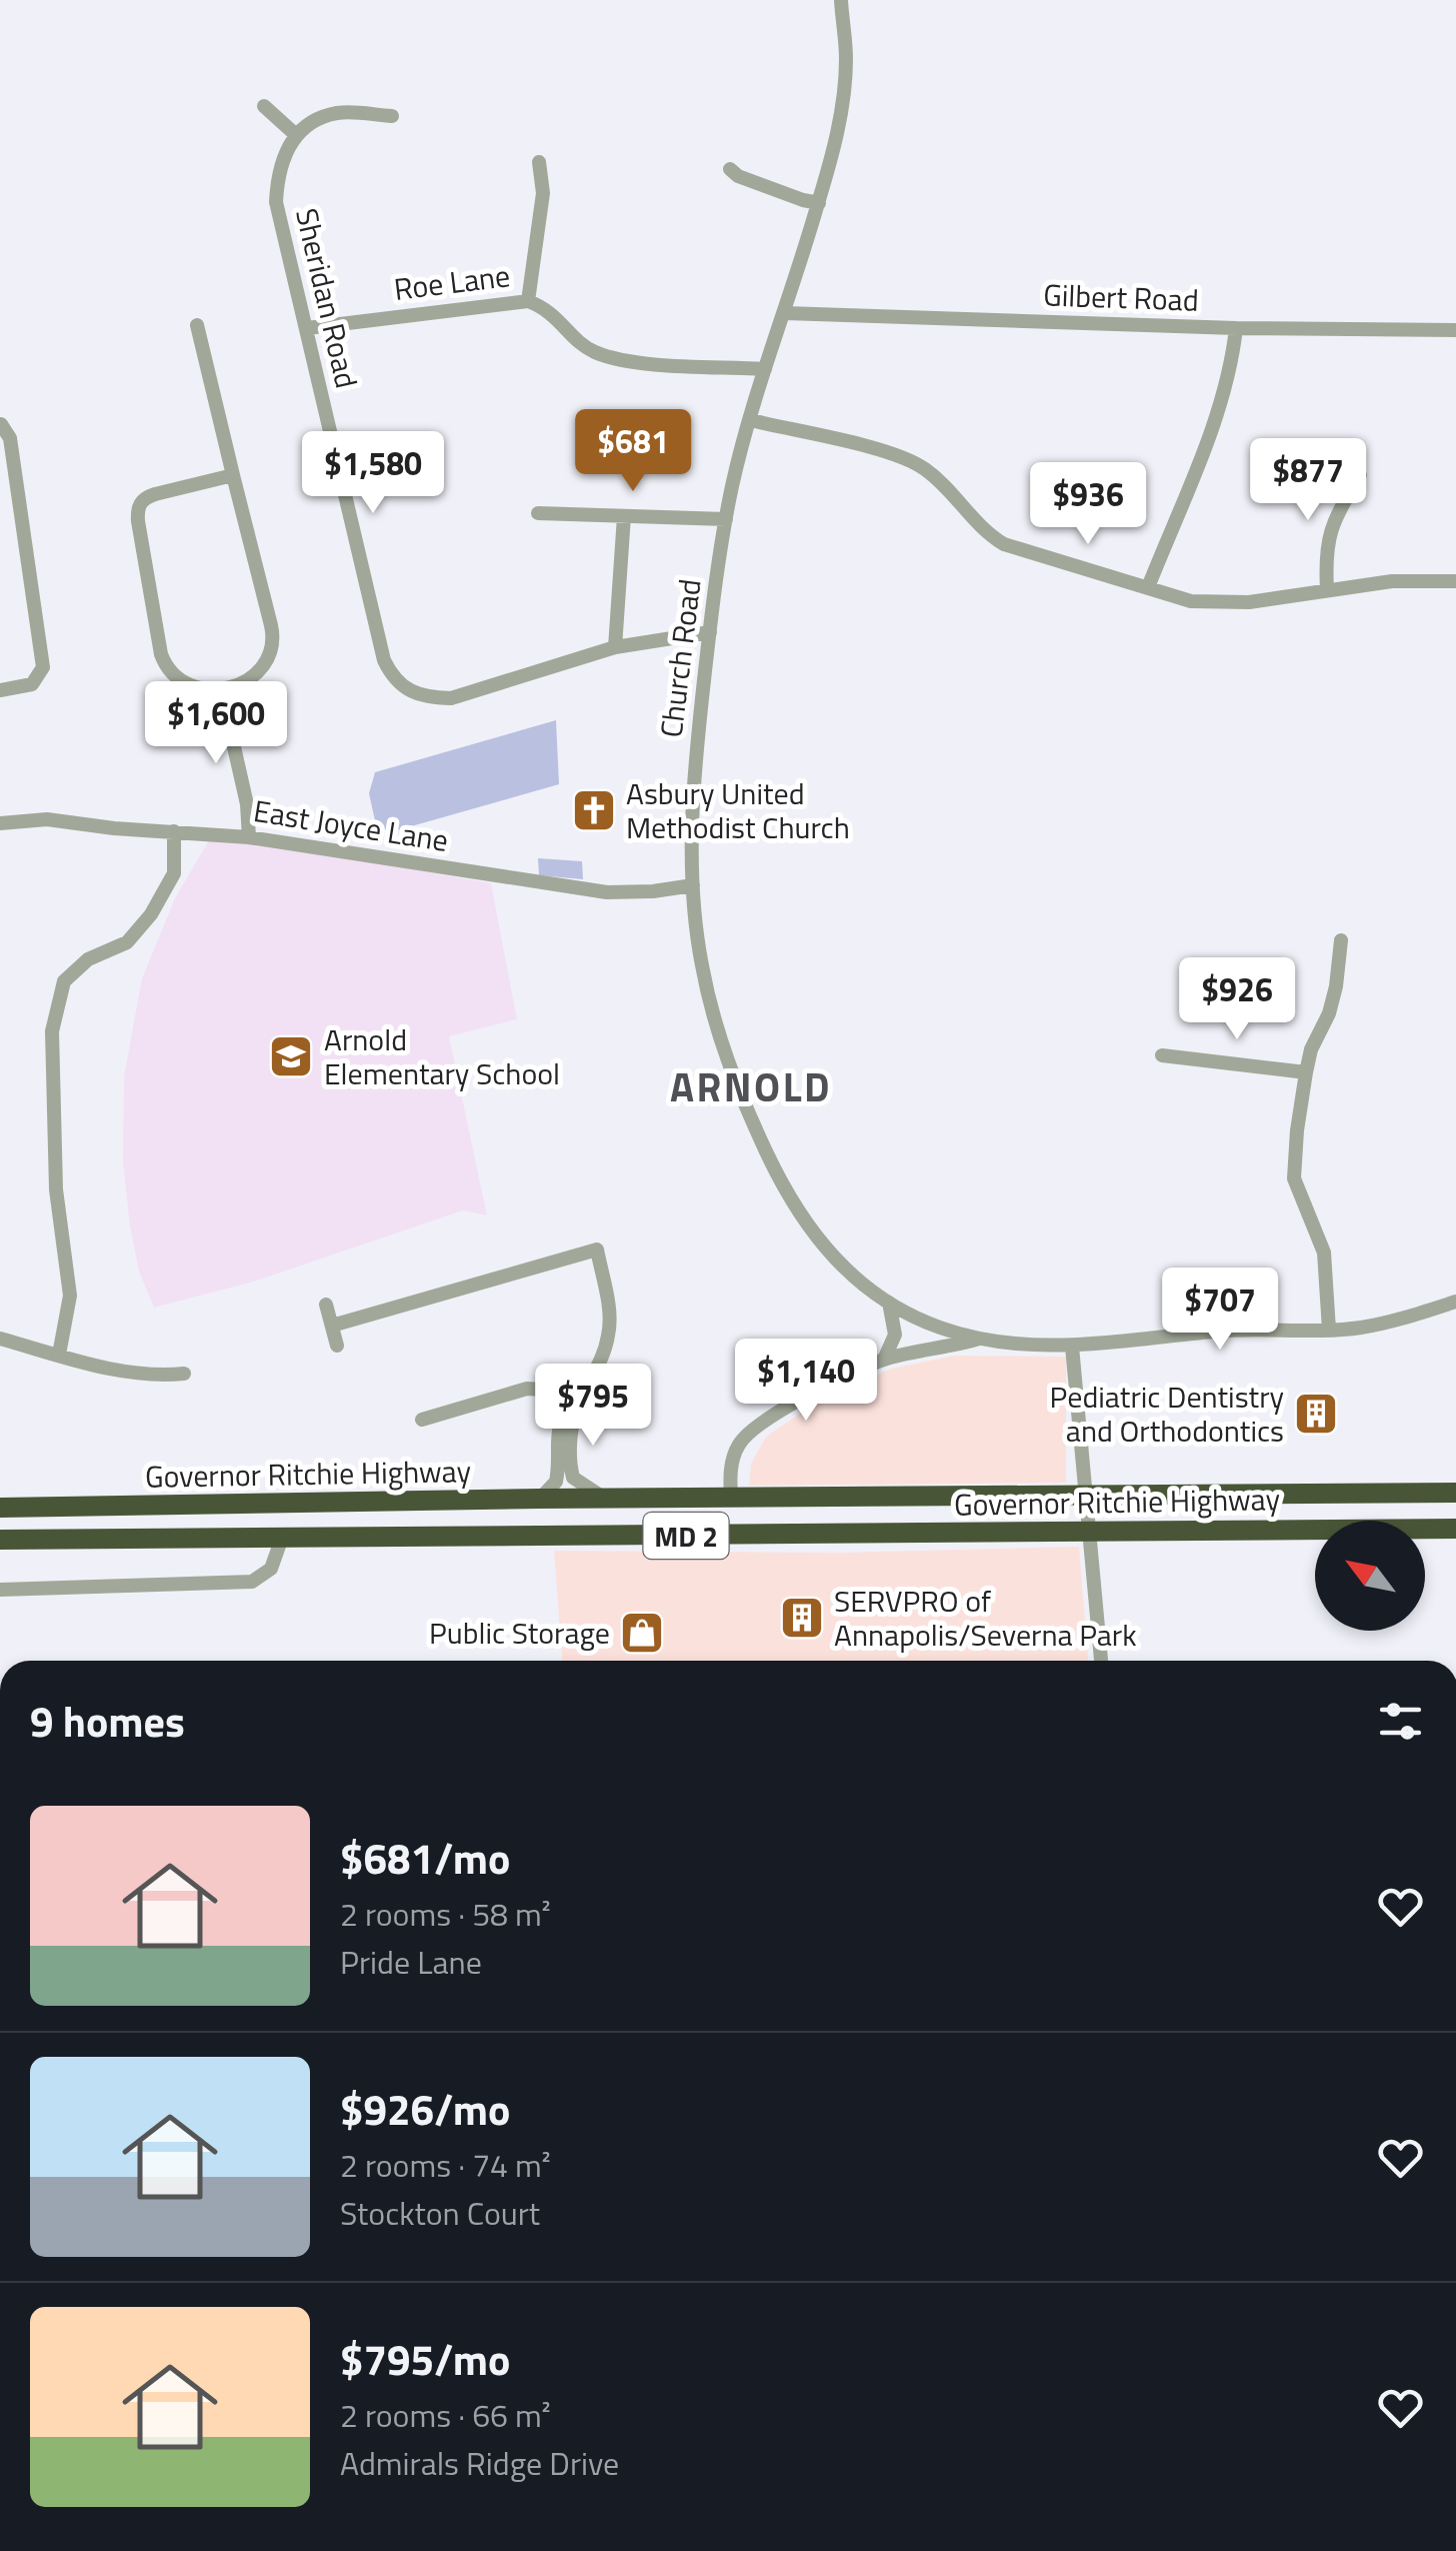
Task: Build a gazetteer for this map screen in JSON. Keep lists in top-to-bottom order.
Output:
{
  "streets": {
    "highway": ["Governor Ritchie Highway", "MD 2"],
    "street": [
      "Roe Lane",
      "Gilbert Road",
      "Sheridan Road",
      "Church Road",
      "East Joyce Lane"
    ]
  },
  "crossings": [
    ["Roe Lane", "Sheridan Road"],
    ["Roe Lane", "Church Road"],
    ["Gilbert Road", "Church Road"],
    ["Sheridan Road", "Church Road"],
    ["Church Road", "East Joyce Lane"]
  ],
  "districts": ["ARNOLD"],
  "places": {
    "church": ["Asbury United Methodist Church"],
    "school or university": ["Arnold Elementary School"],
    "building": ["Pediatric Dentistry and Orthodontics", "SERVPRO of Annapolis/Severna Park"],
    "shop": ["Public Storage"]
  },
  "north": "top left",
  "page": {
    "price": [
      "$681",
      "$1,580",
      "$877",
      "$936",
      "$1,600",
      "$926",
      "$707",
      "$1,140",
      "$795"
    ],
    "heading": "9 homes",
    "list": [
      {
        "name": "$681/mo",
        "note": "2 rooms · 58 m² · Pride Lane"
      },
      {
        "name": "$926/mo",
        "note": "2 rooms · 74 m² · Stockton Court"
      },
      {
        "name": "$795/mo",
        "note": "2 rooms · 66 m² · Admirals Ridge Drive"
      }
    ]
  }
}
